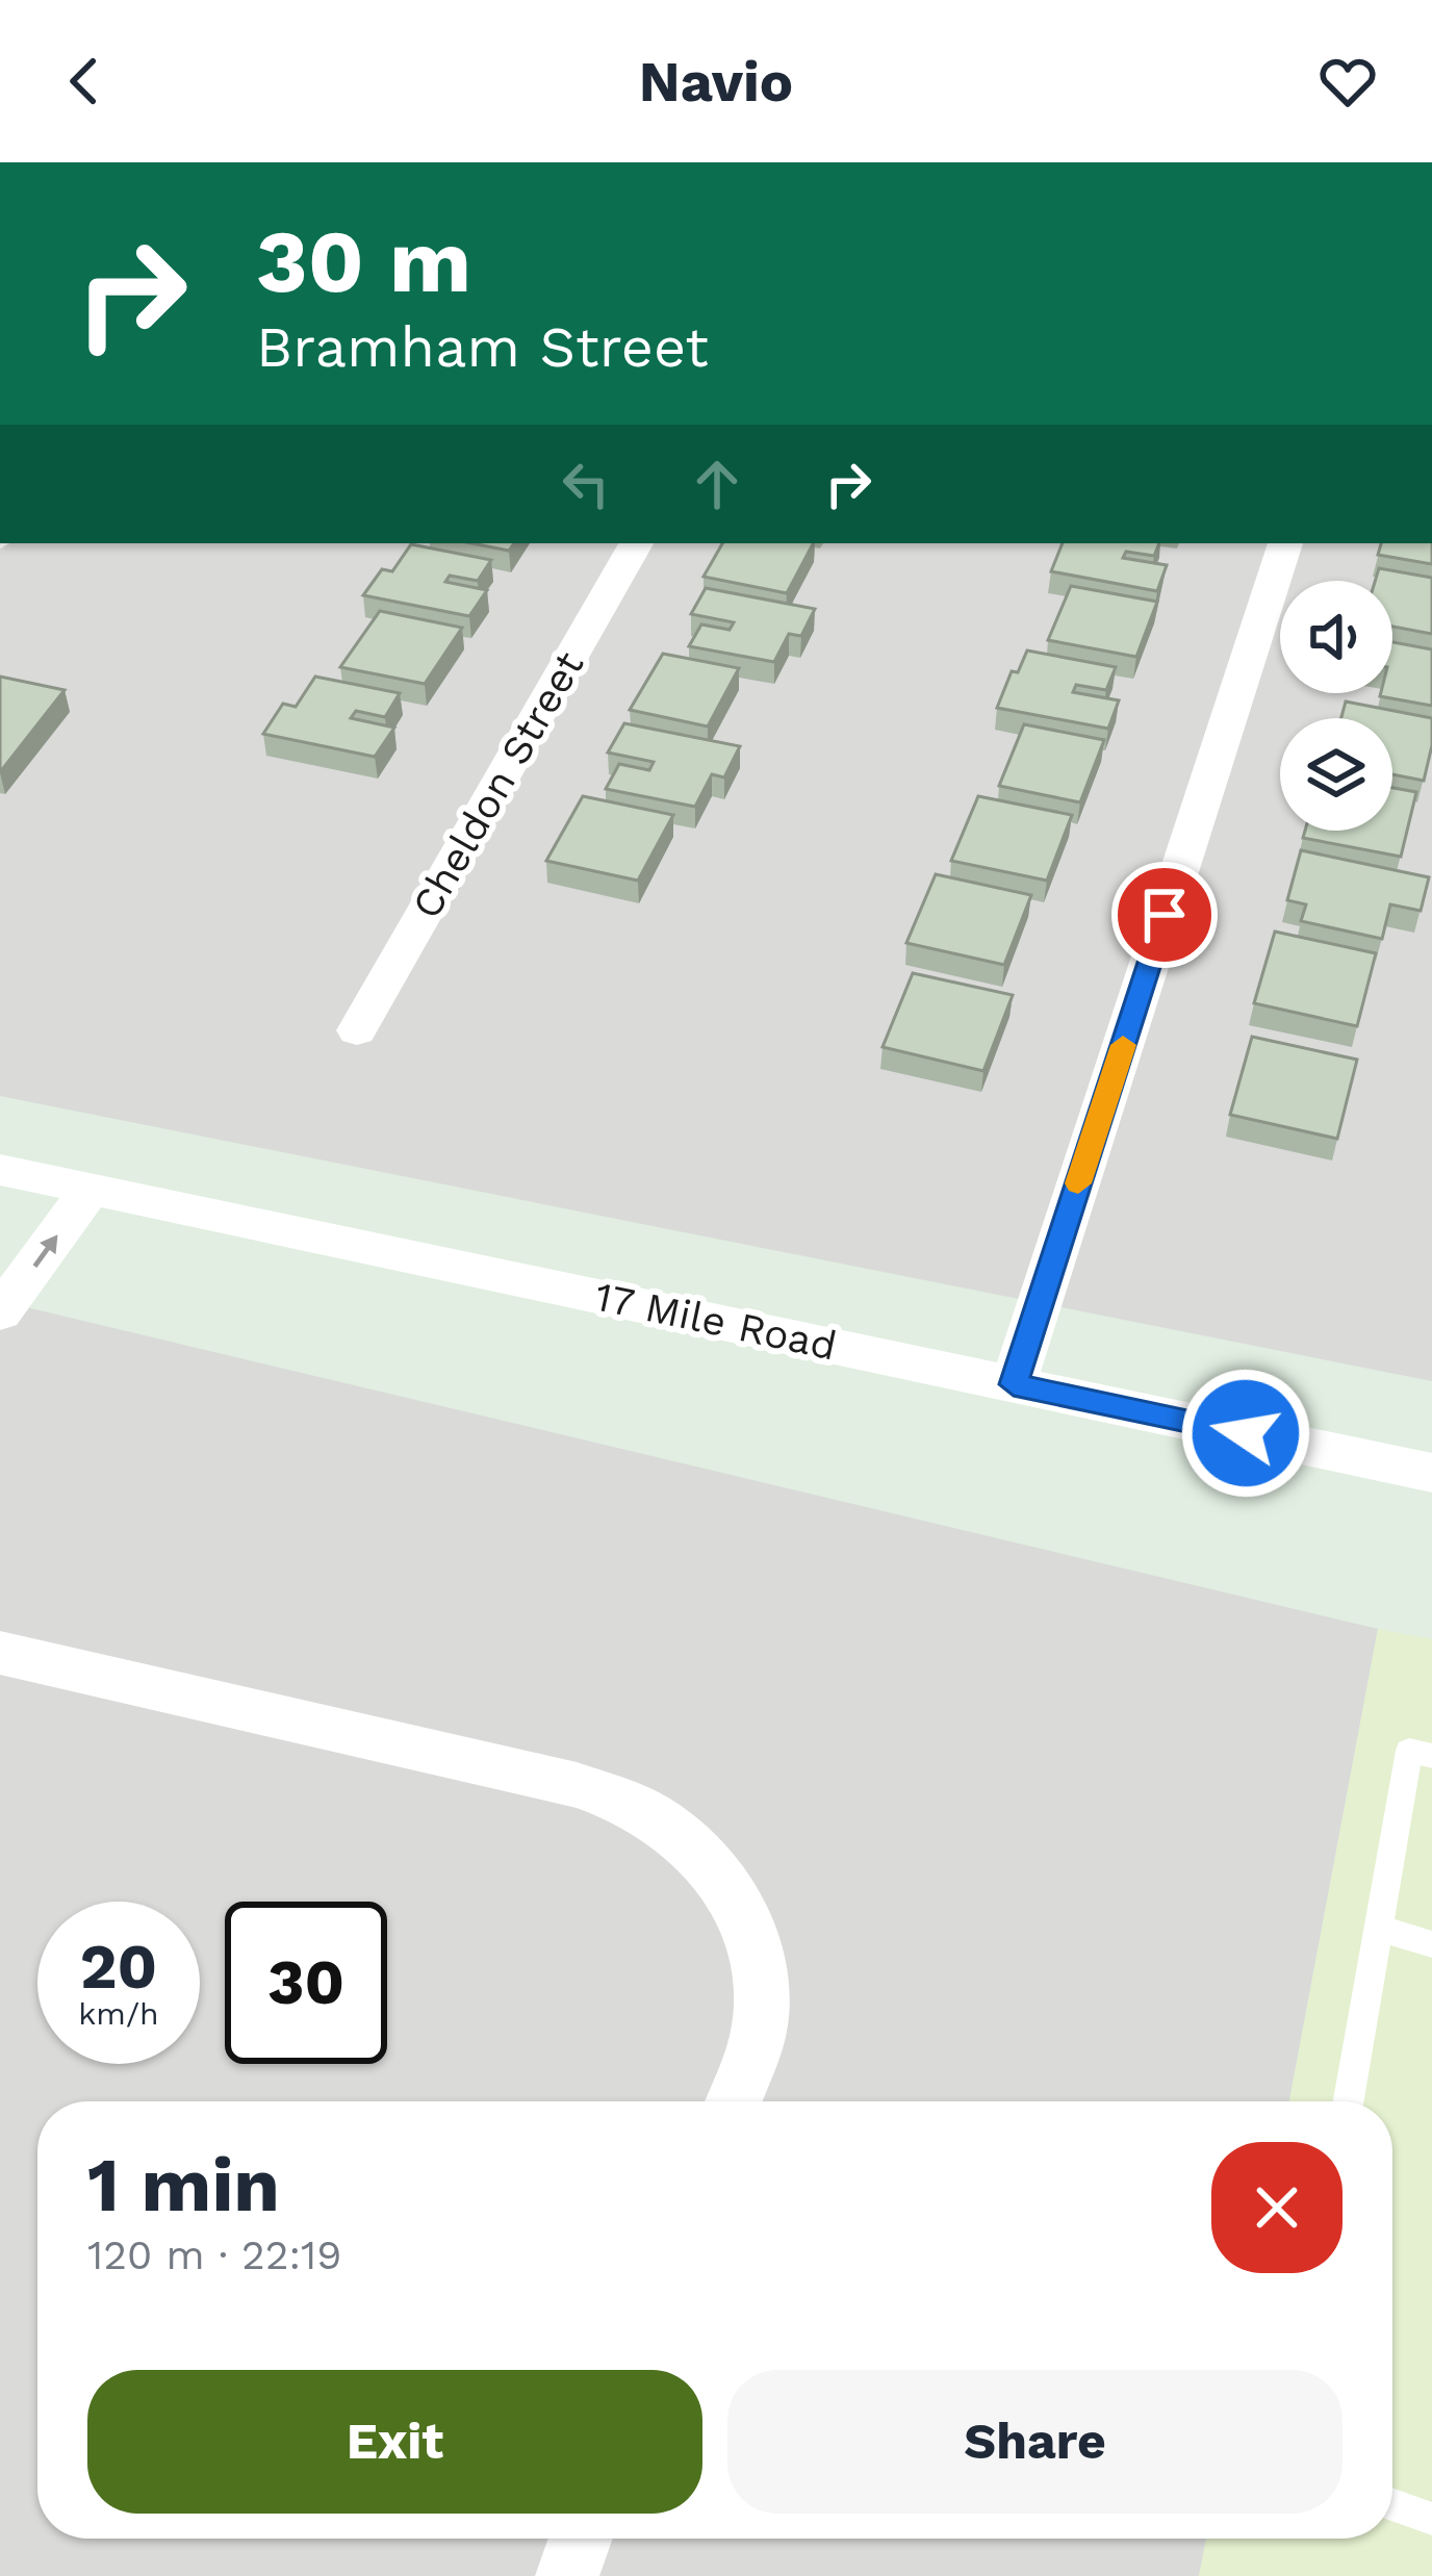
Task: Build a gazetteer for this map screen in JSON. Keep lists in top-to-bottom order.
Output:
{
  "streets": {
    "street": ["Cheldon Street", "17 Mile Road"]
  },
  "page": {
    "header": "Navio",
    "turn": ["30 m", "Bramham Street"],
    "speed": "20 km/h",
    "limit": "30",
    "heading": ["1 min", "120 m · 22:19"],
    "buttons": ["Exit", "Share"]
  }
}
